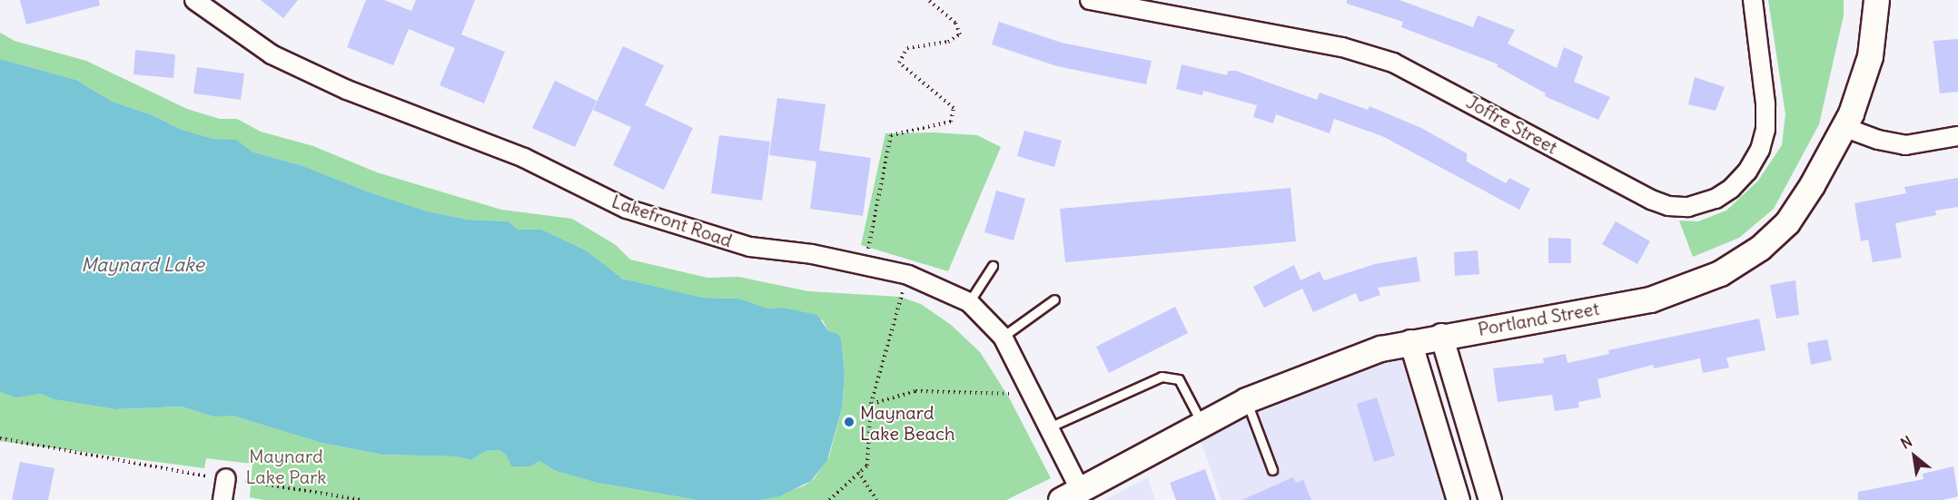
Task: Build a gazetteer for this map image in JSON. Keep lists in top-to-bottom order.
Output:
{
  "streets": {
    "main road": ["Portland Street"],
    "street": ["Joffre Street", "Lakefront Road"]
  },
  "crossings": [
    ["Lakefront Road", "Portland Street"]
  ],
  "water": ["Maynard Lake"],
  "parks": ["Maynard Lake Park"],
  "places": ["Maynard Lake Beach"],
  "north": "top left"
}
